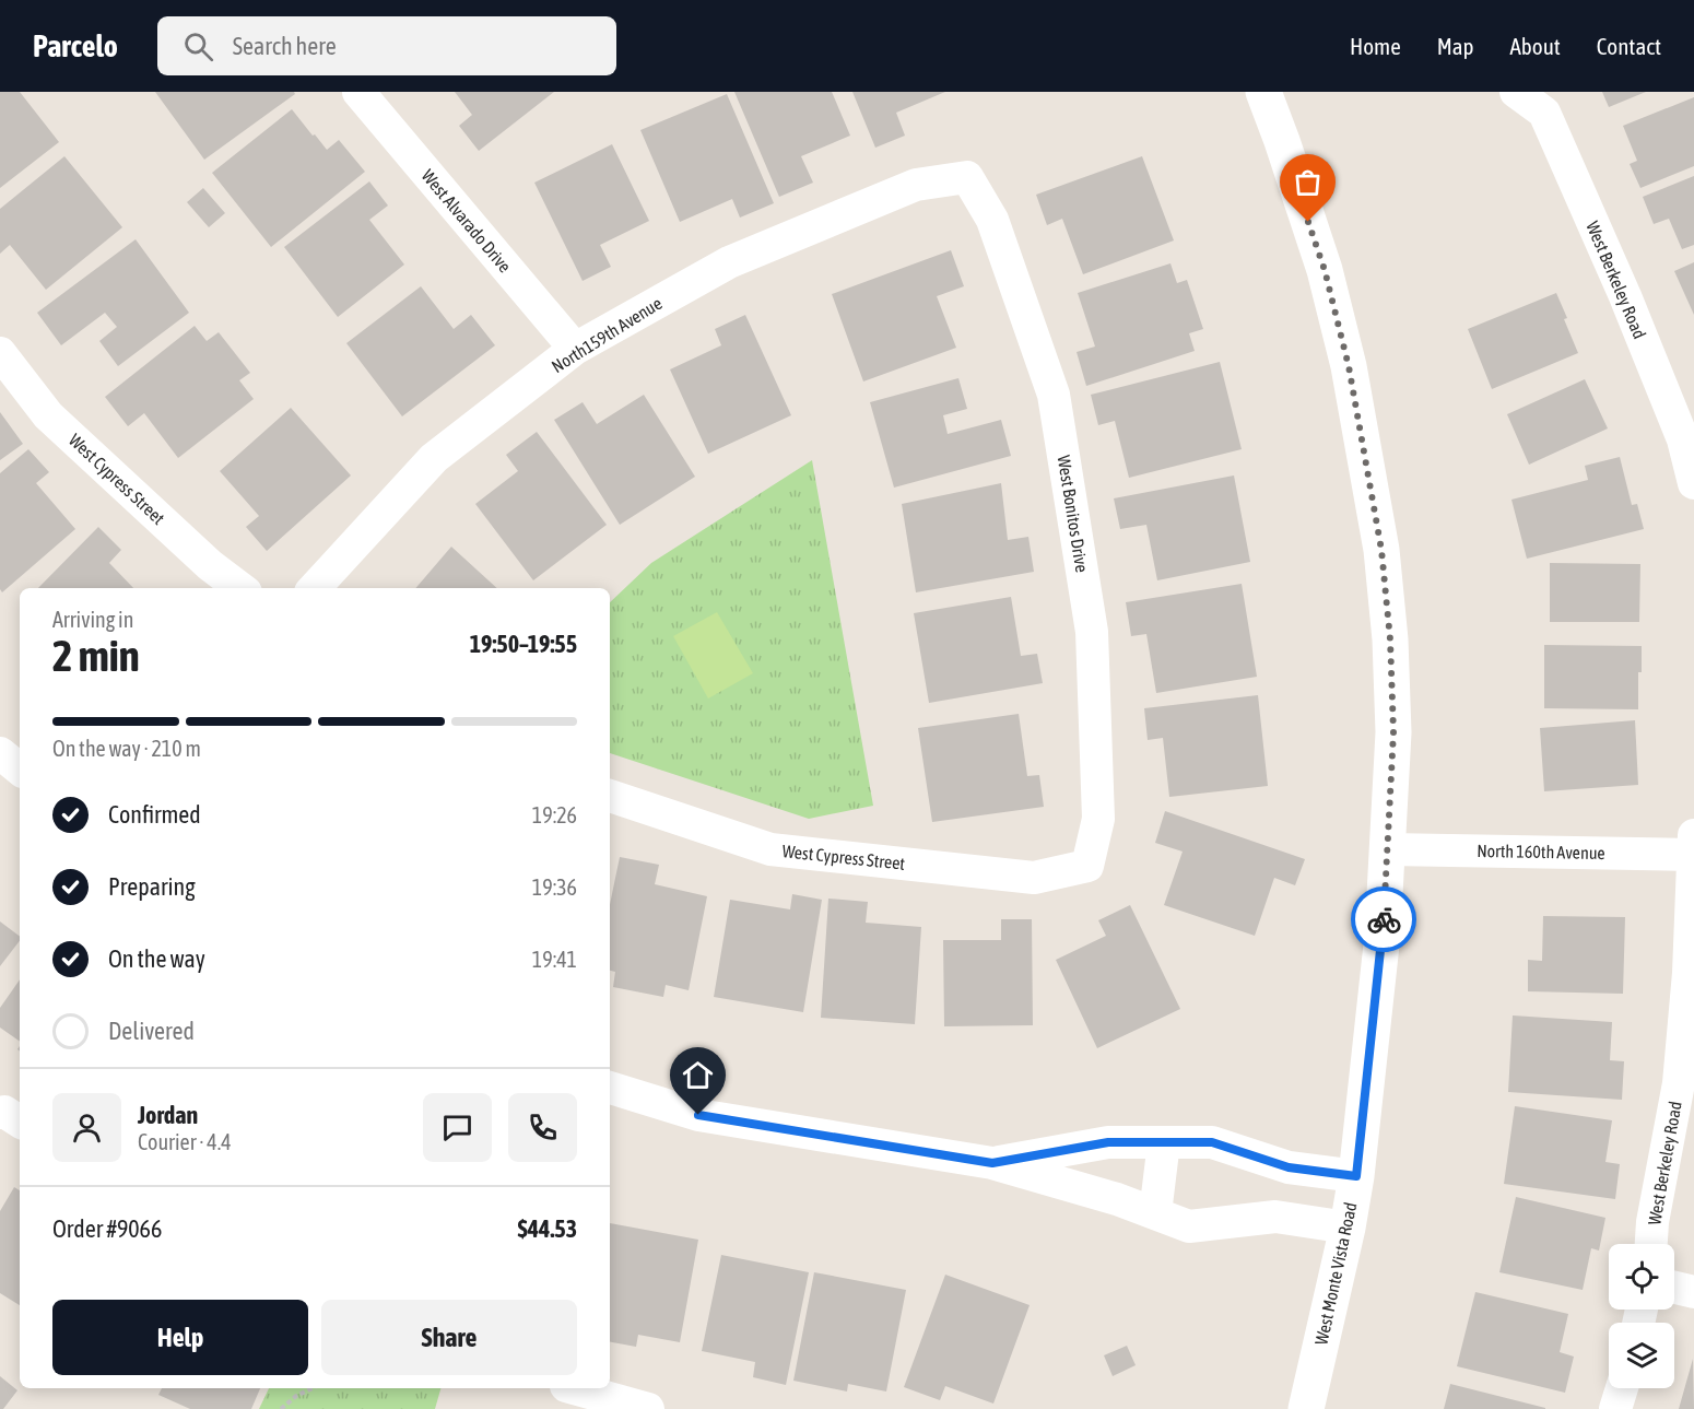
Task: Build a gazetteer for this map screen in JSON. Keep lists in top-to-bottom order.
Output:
{
  "streets": {
    "street": [
      "West Alvarado Drive",
      "West Berkeley Road",
      "North159th Avenue",
      "West Cypress Street",
      "West Bonitos Drive",
      "North 160th Avenue",
      "West Monte Vista Road"
    ]
  },
  "crossings": [
    ["West Alvarado Drive", "North159th Avenue"],
    ["West Berkeley Road", "North 160th Avenue"],
    ["North159th Avenue", "West Bonitos Drive"],
    ["West Cypress Street", "West Bonitos Drive"],
    ["North 160th Avenue", "West Monte Vista Road"]
  ],
  "page": {
    "header": "Parcelo",
    "search": "Search here",
    "nav": [
      "Home",
      "Map",
      "About",
      "Contact"
    ],
    "heading": ["2 min", "Arriving in", "19:50–19:55"],
    "panel": [
      "Jordan",
      "Courier · 4.4",
      "Order #9066",
      "$44.53"
    ],
    "bar": "On the way · 210 m",
    "list": [
      ["Confirmed", "19:26"],
      ["Preparing", "19:36"],
      ["On the way", "19:41"],
      "Delivered"
    ],
    "buttons": ["Help", "Share"]
  }
}
